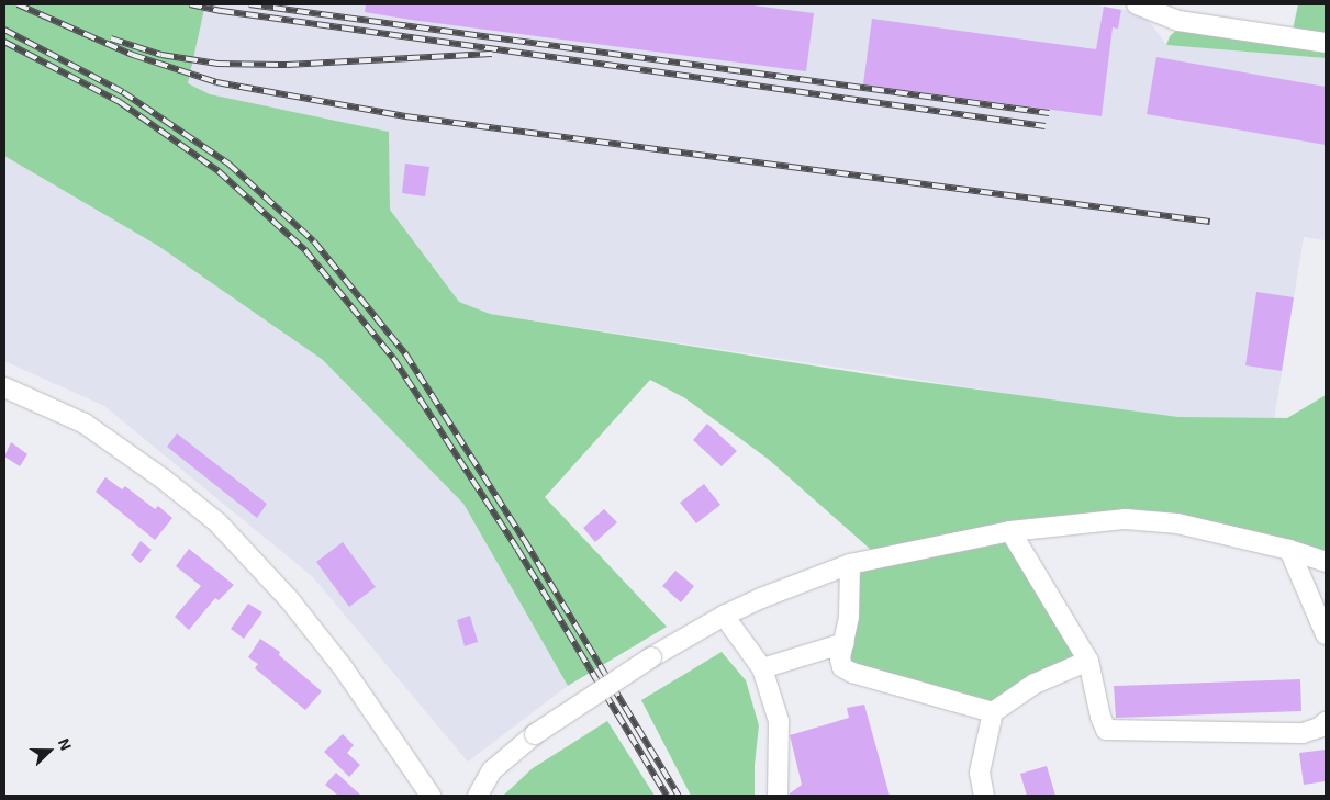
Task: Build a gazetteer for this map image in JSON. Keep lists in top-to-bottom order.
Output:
{
  "north": "right"
}
